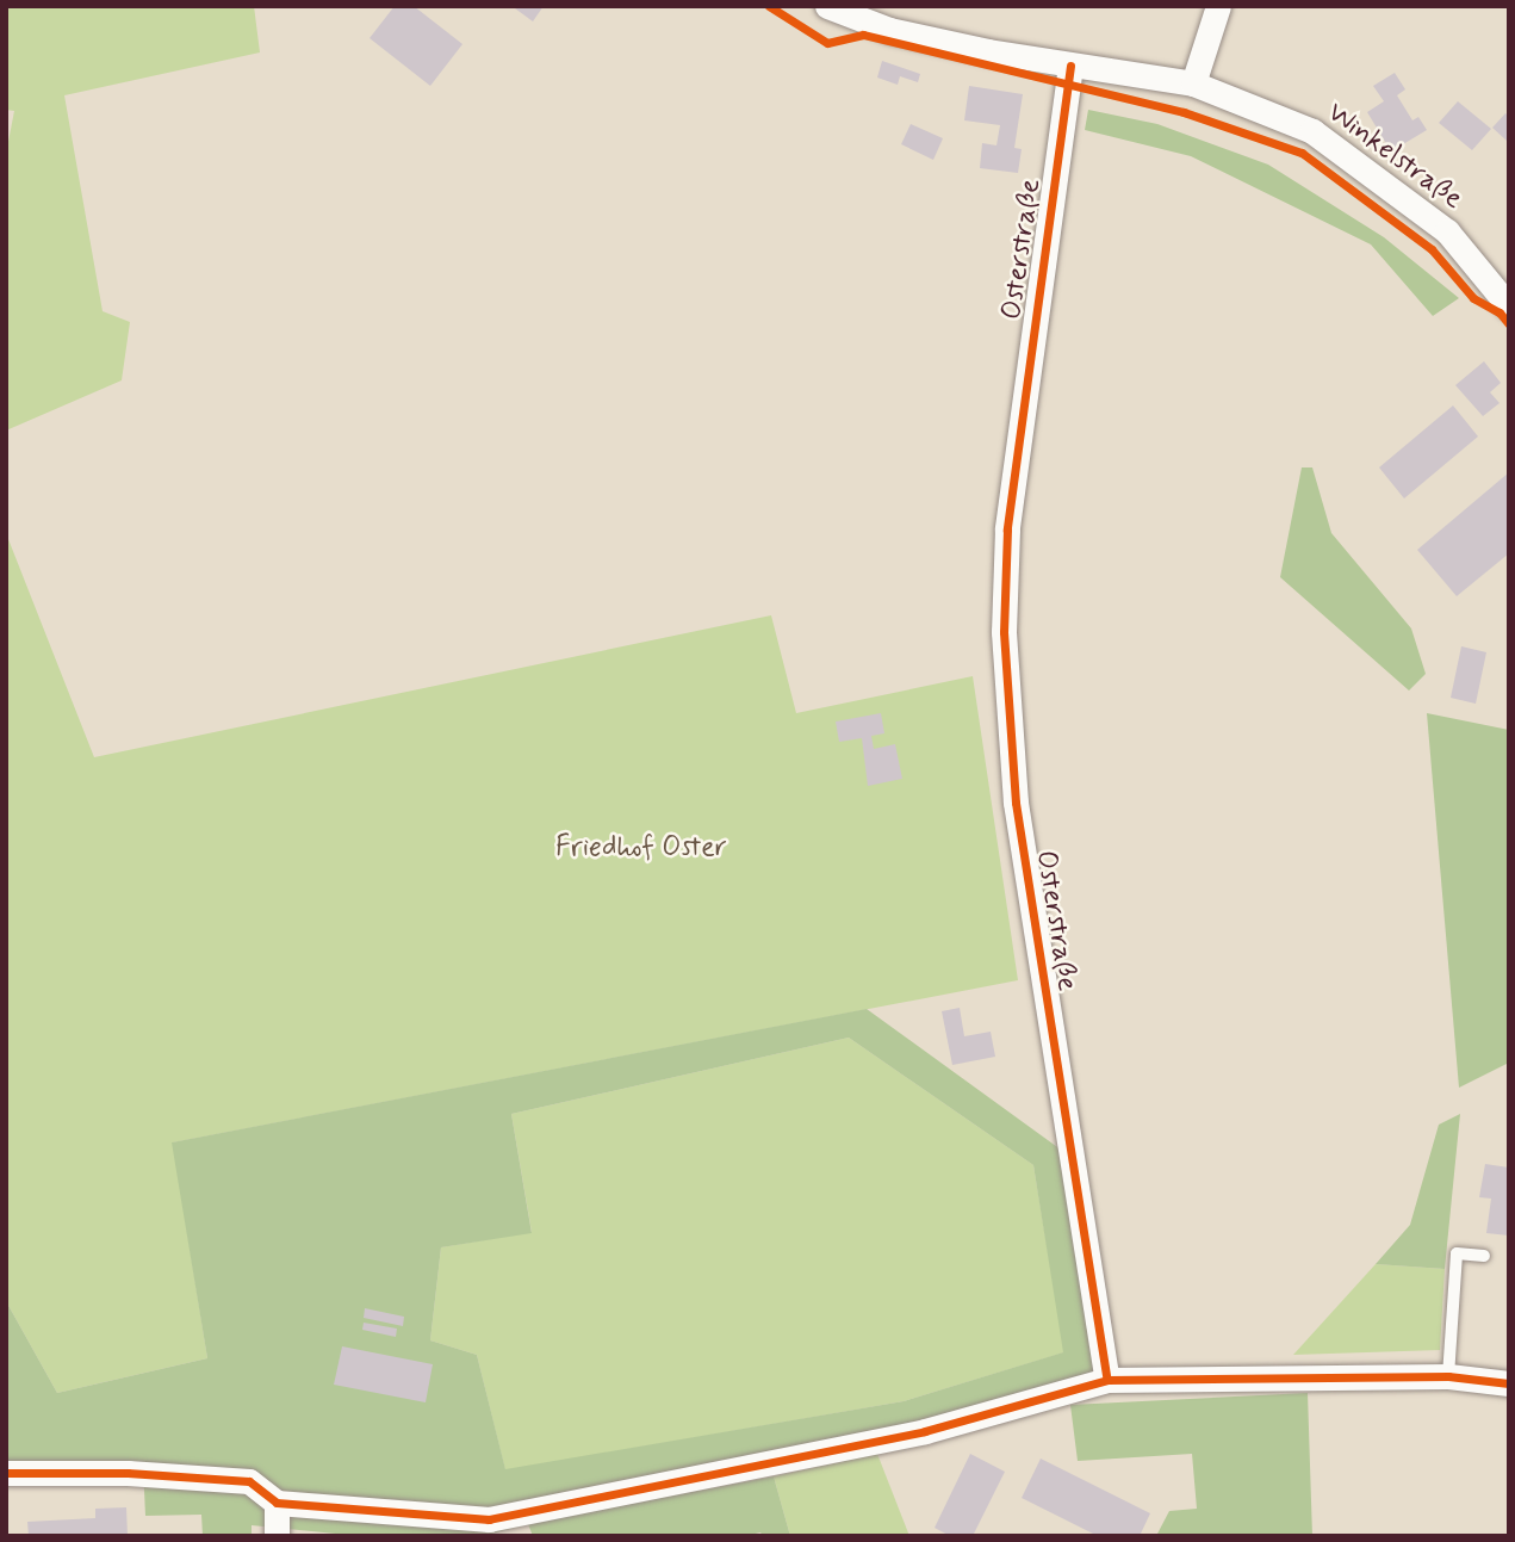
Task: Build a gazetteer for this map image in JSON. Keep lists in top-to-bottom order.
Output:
{
  "streets": {
    "street": ["Winkelstraße", "Osterstraße"]
  },
  "crossings": [
    ["Winkelstraße", "Osterstraße"]
  ],
  "parks": ["Friedhof Oster"]
}
